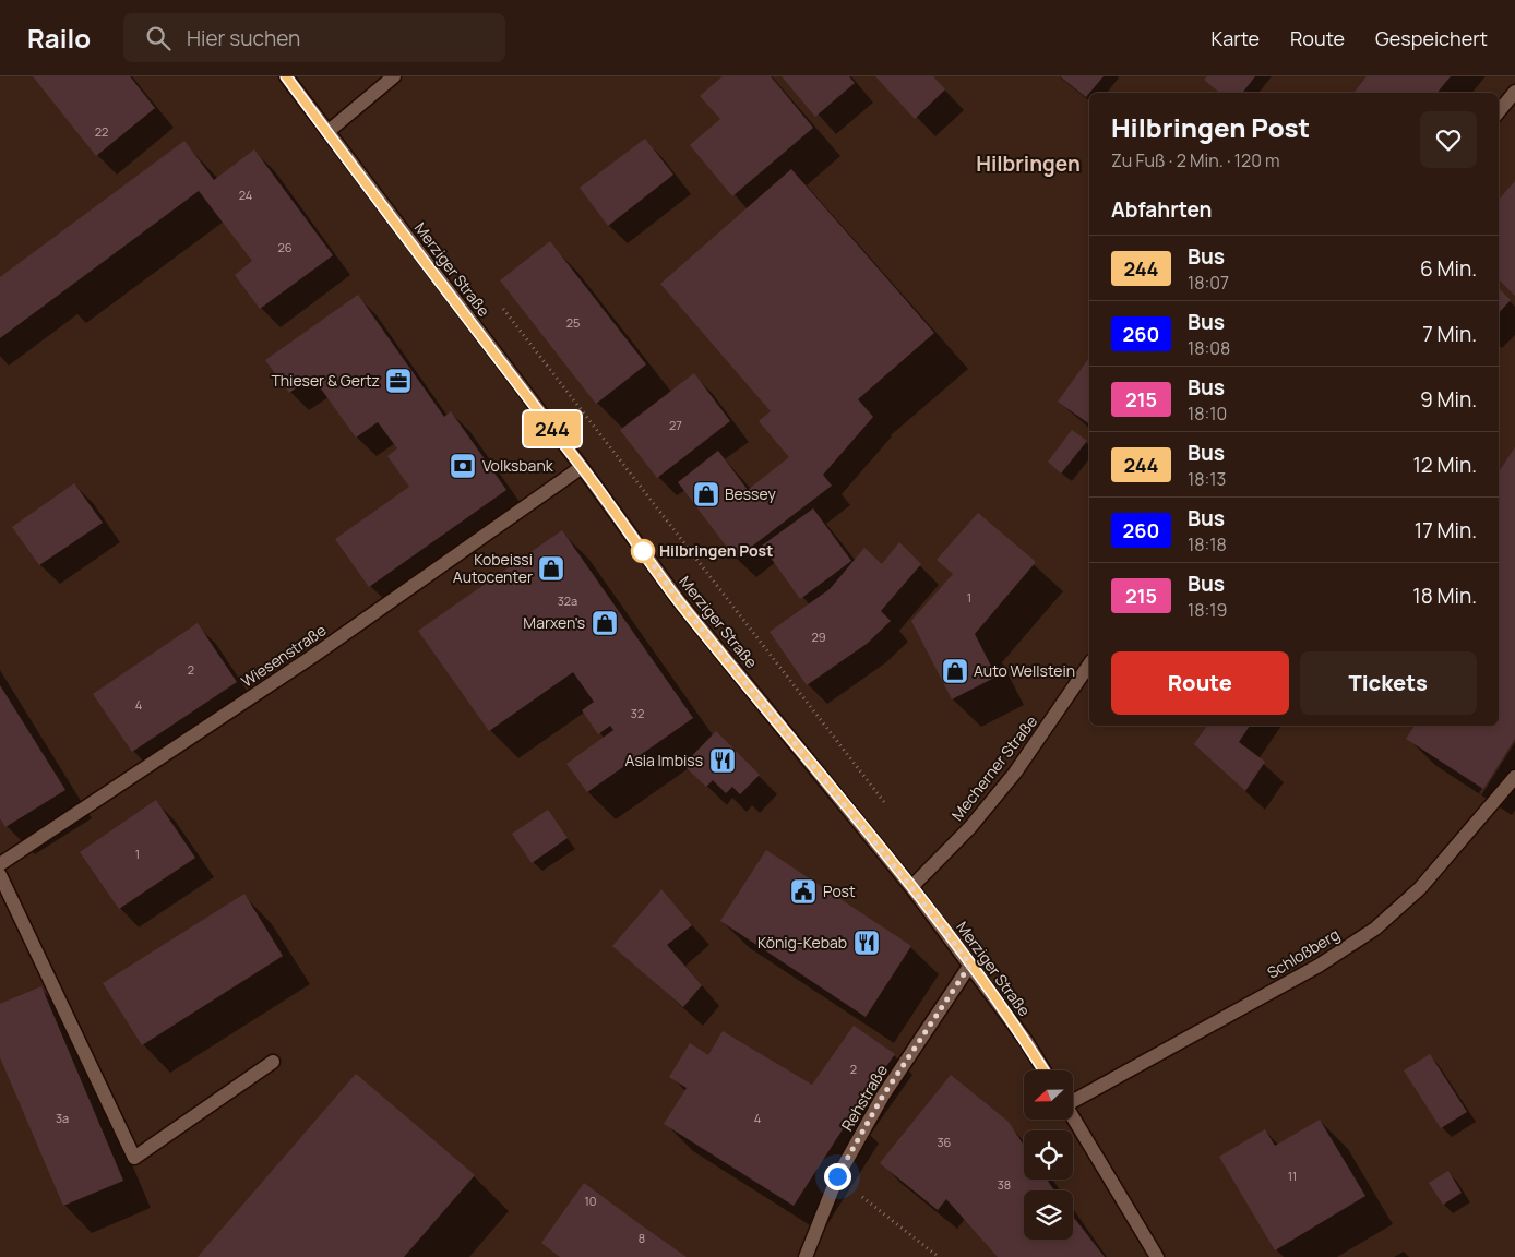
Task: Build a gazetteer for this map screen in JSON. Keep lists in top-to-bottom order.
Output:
{
  "streets": {
    "main road": [
      "Merziger Straße",
      "Wiesenstraße",
      "Mecherner Straße",
      "Schloßberg",
      "Rehstraße"
    ]
  },
  "crossings": [
    ["Merziger Straße", "Wiesenstraße"],
    ["Merziger Straße", "Mecherner Straße"],
    ["Merziger Straße", "Rehstraße"]
  ],
  "districts": ["Hilbringen"],
  "places": {
    "office": ["Thieser & Gertz"],
    "bank": ["Volksbank"],
    "shop": [
      "Bessey",
      "Kobeissi Autocenter",
      "Marxen's",
      "Auto Wellstein"
    ],
    "other": ["Hilbringen Post"],
    "restaurant": ["Asia Imbiss", "König-Kebab"],
    "public building": ["Post"]
  },
  "lines": ["bus line 244"],
  "house_numbers": [
    "22",
    "24",
    "26",
    "25",
    "27",
    "1",
    "32a",
    "29",
    "2",
    "4",
    "32",
    "1",
    "2",
    "3a",
    "4",
    "36",
    "11",
    "38",
    "10",
    "8"
  ],
  "north": "left",
  "page": {
    "header": "Railo",
    "search": "Hier suchen",
    "nav": ["Karte", "Route", "Gespeichert"],
    "on_map": "244",
    "heading": [
      ["Hilbringen Post", "Zu Fuß · 2 Min. · 120 m"],
      "Abfahrten"
    ],
    "list": [
      {
        "mark": "244",
        "name": "Bus",
        "note": "18:07",
        "value": "6 Min."
      },
      {
        "mark": "260",
        "name": "Bus",
        "note": "18:08",
        "value": "7 Min."
      },
      {
        "mark": "215",
        "name": "Bus",
        "note": "18:10",
        "value": "9 Min."
      },
      {
        "mark": "244",
        "name": "Bus",
        "note": "18:13",
        "value": "12 Min."
      },
      {
        "mark": "260",
        "name": "Bus",
        "note": "18:18",
        "value": "17 Min."
      },
      {
        "mark": "215",
        "name": "Bus",
        "note": "18:19",
        "value": "18 Min."
      }
    ],
    "buttons": ["Route", "Tickets"]
  }
}
